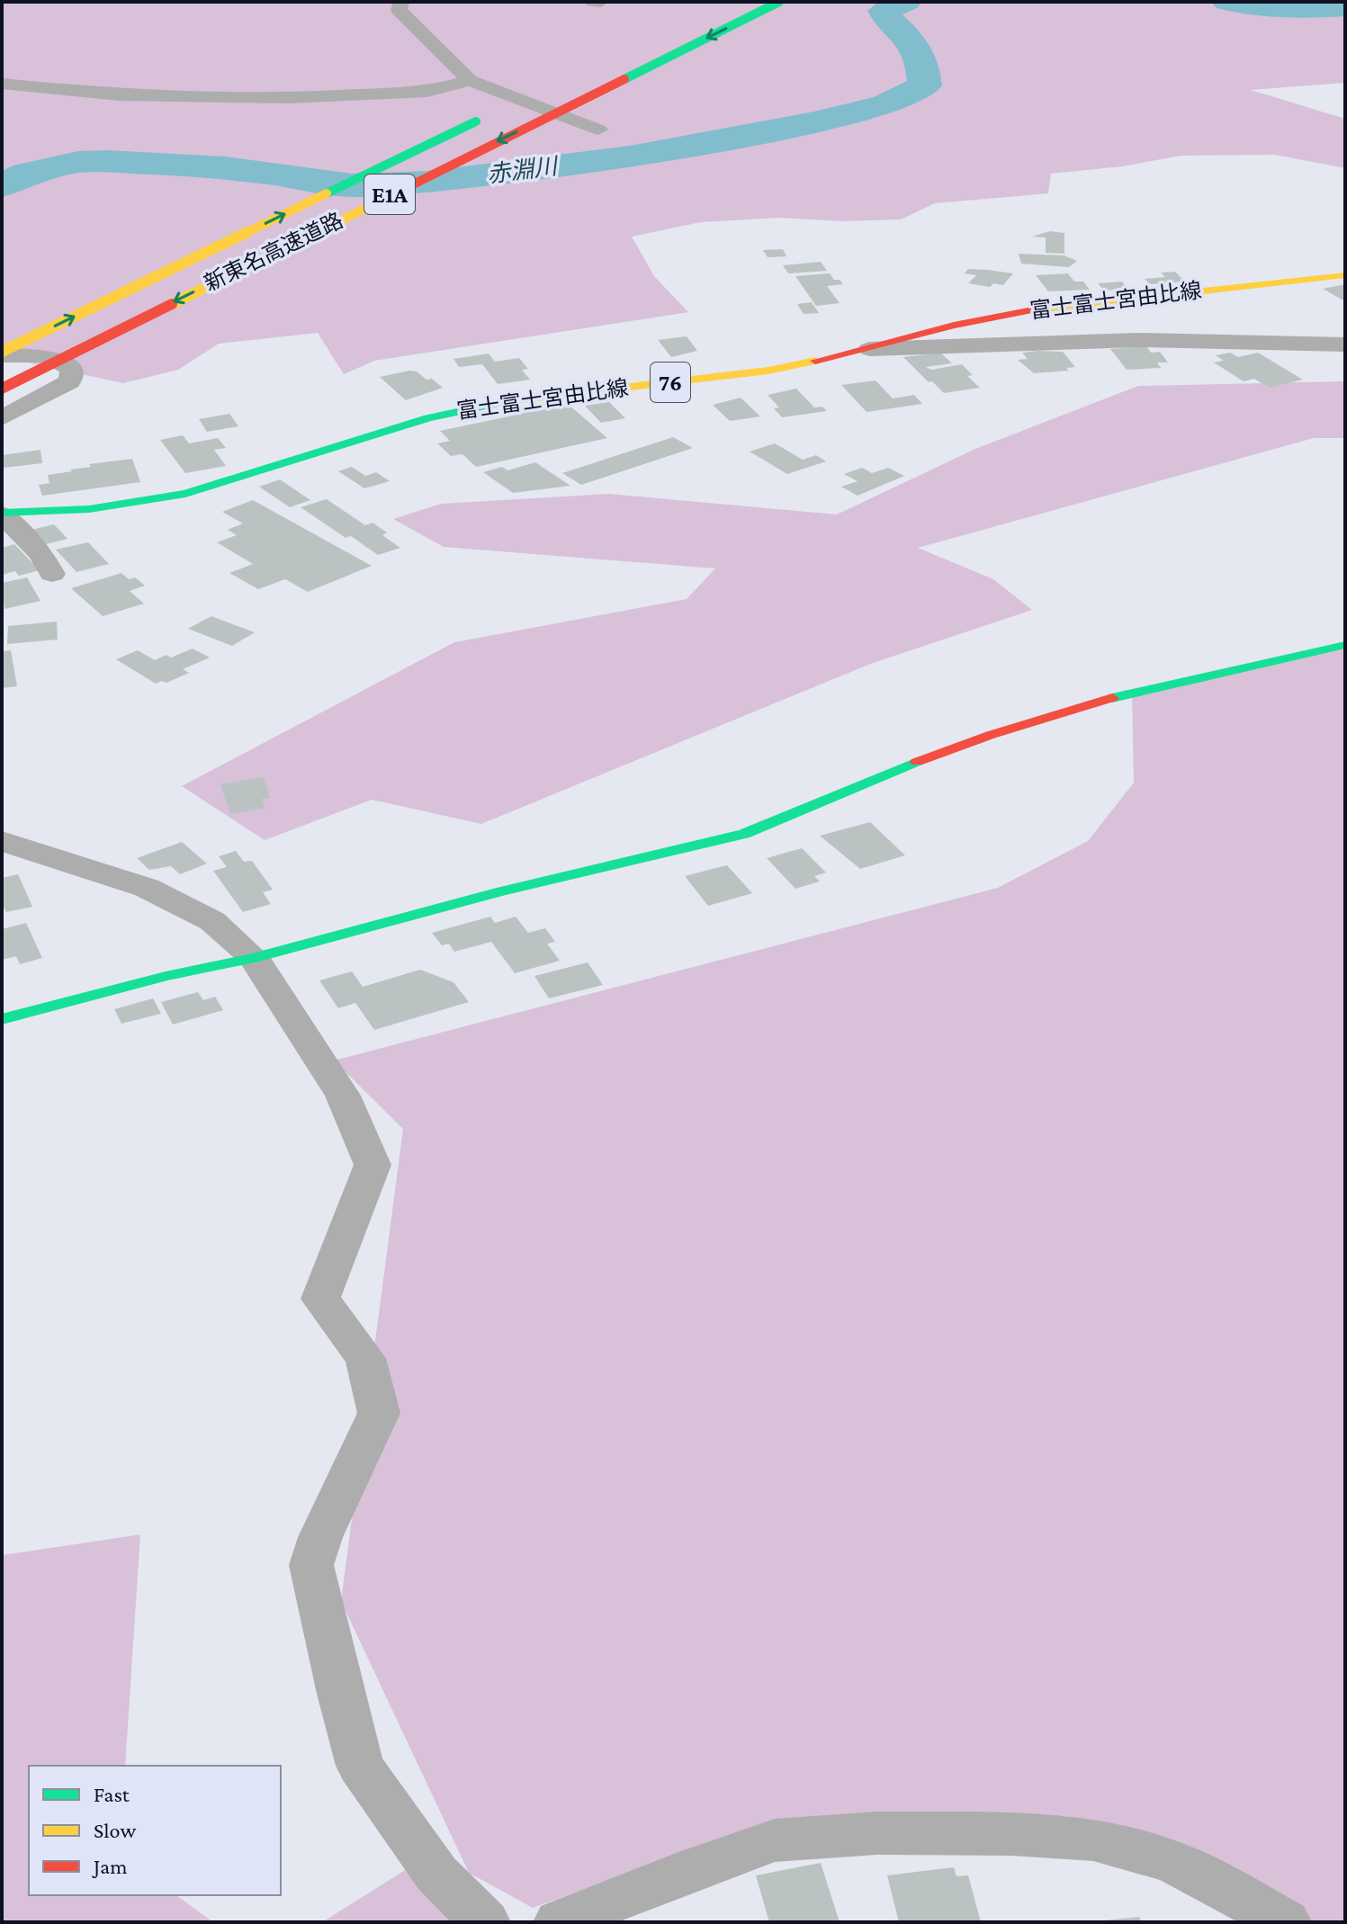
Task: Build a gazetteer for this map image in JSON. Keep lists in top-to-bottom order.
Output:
{
  "streets": {
    "main road": [
      "E1A",
      "新東名高速道路",
      "富士富士宮由比線",
      "76"
    ]
  },
  "water": ["赤淵川"],
  "legend": ["Fast", "Slow", "Jam"]
}
